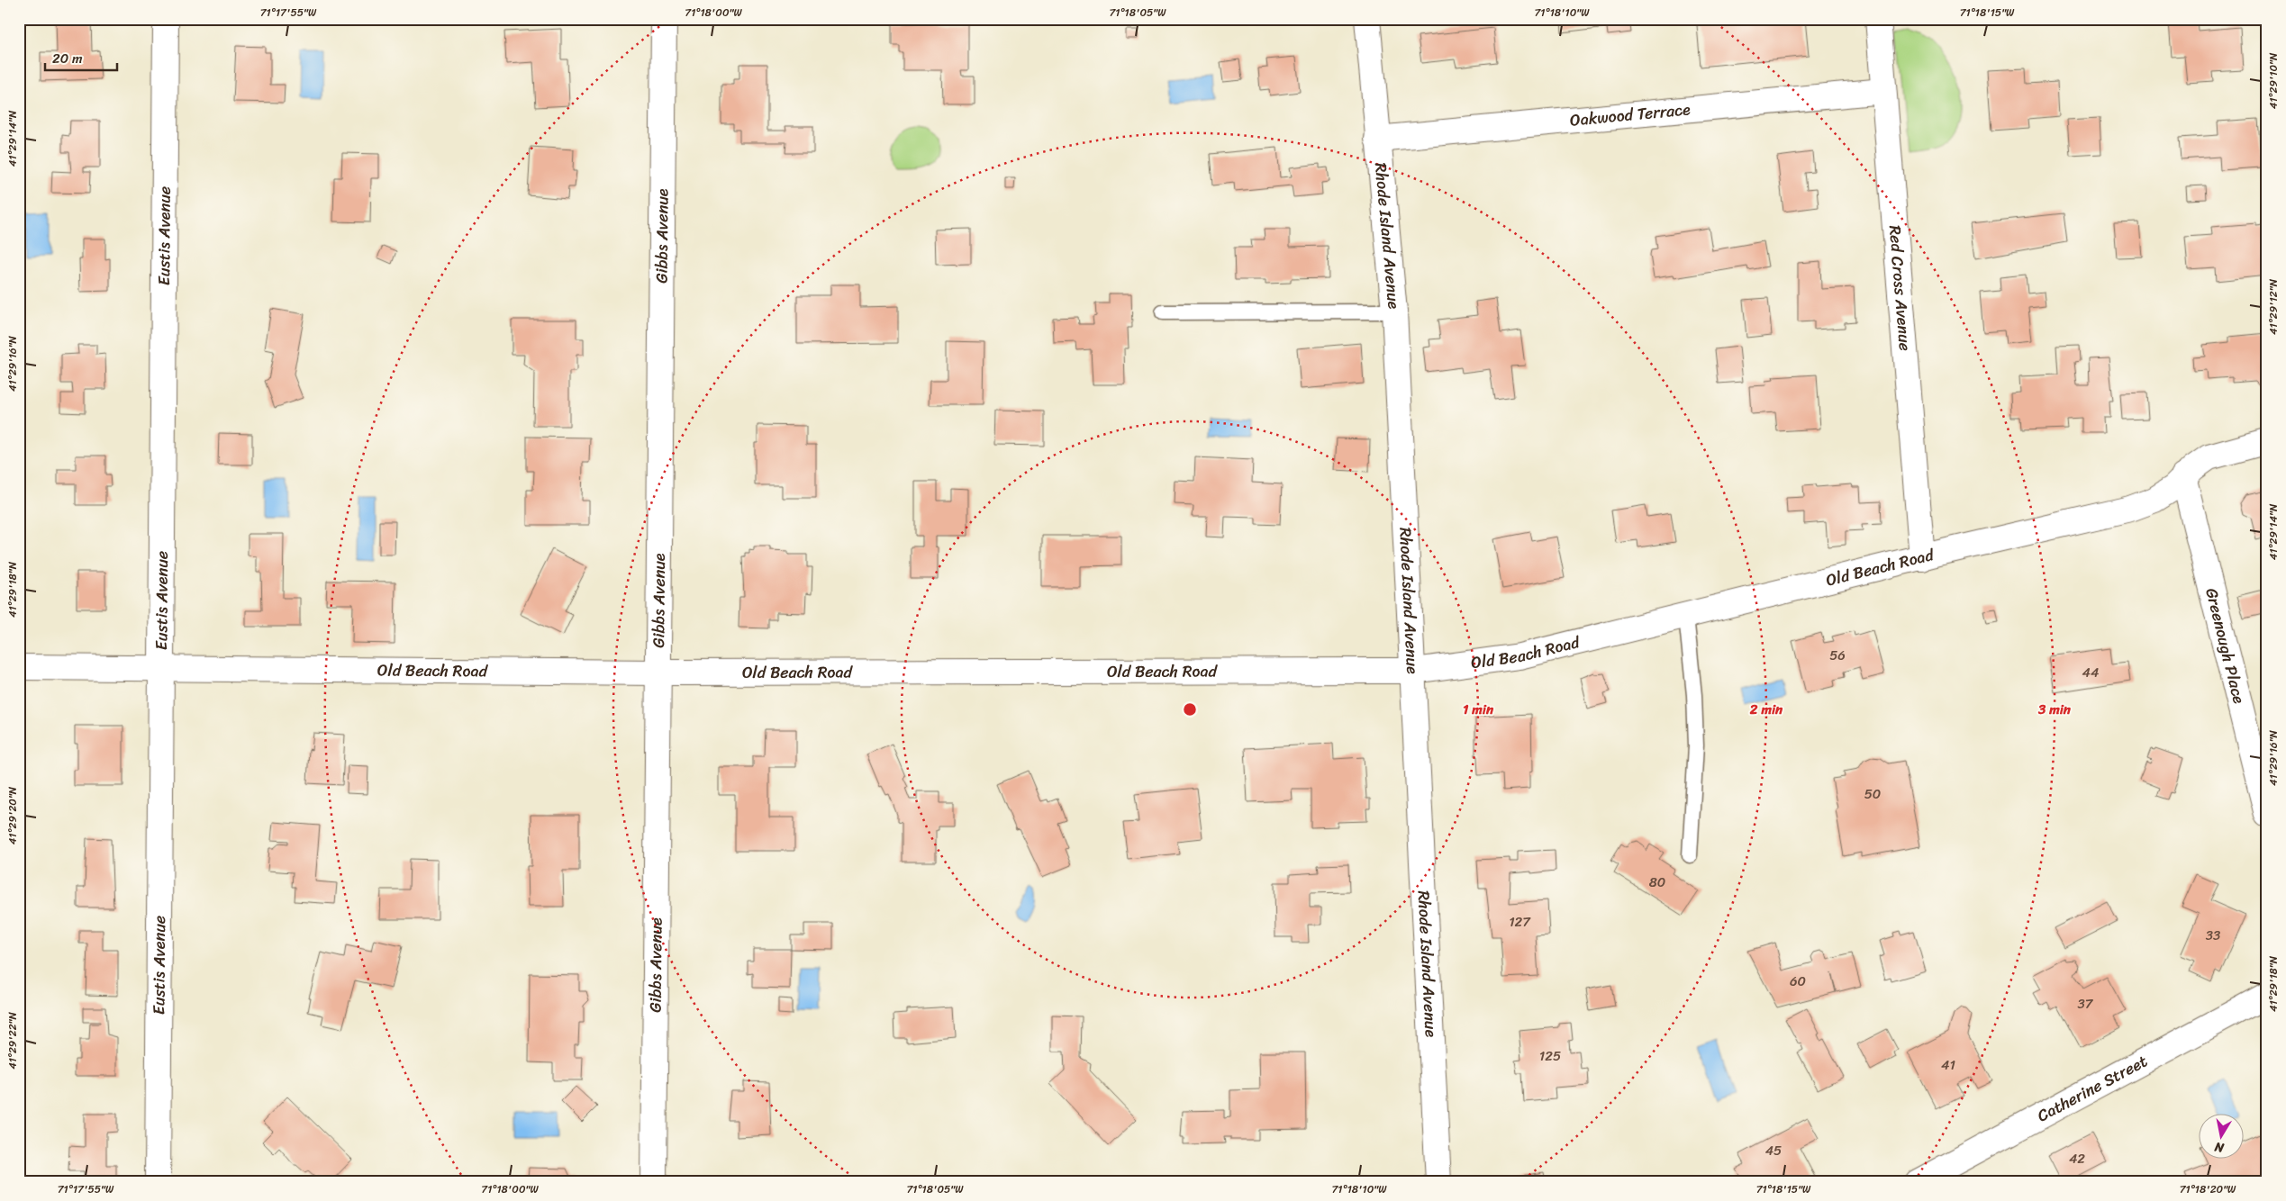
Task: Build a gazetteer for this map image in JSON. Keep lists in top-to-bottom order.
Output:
{
  "streets": {
    "street": [
      "Oakwood Terrace",
      "Eustis Avenue",
      "Gibbs Avenue",
      "Rhode Island Avenue",
      "Red Cross Avenue",
      "Old Beach Road",
      "Greenough Place",
      "Catherine Street"
    ]
  },
  "crossings": [
    ["Oakwood Terrace", "Rhode Island Avenue"],
    ["Oakwood Terrace", "Red Cross Avenue"],
    ["Eustis Avenue", "Old Beach Road"],
    ["Gibbs Avenue", "Old Beach Road"],
    ["Rhode Island Avenue", "Old Beach Road"],
    ["Red Cross Avenue", "Old Beach Road"],
    ["Old Beach Road", "Greenough Place"]
  ],
  "house_numbers": [
    "56",
    "44",
    "50",
    "80",
    "127",
    "33",
    "60",
    "37",
    "125",
    "41",
    "45",
    "42"
  ],
  "scale_bar": "20 m",
  "north": "bottom",
  "coordinates": [
    "71°17'55\"W",
    "71°18'00\"W",
    "71°18'05\"W",
    "71°18'10\"W",
    "71°18'15\"W",
    "41°29'10\"N",
    "41°29'14\"N",
    "41°29'12\"N",
    "41°29'16\"N",
    "41°29'18\"N",
    "41°29'20\"N",
    "41°29'22\"N",
    "71°18'20\"W"
  ],
  "rings": ["1 min", "2 min", "3 min"]
}
